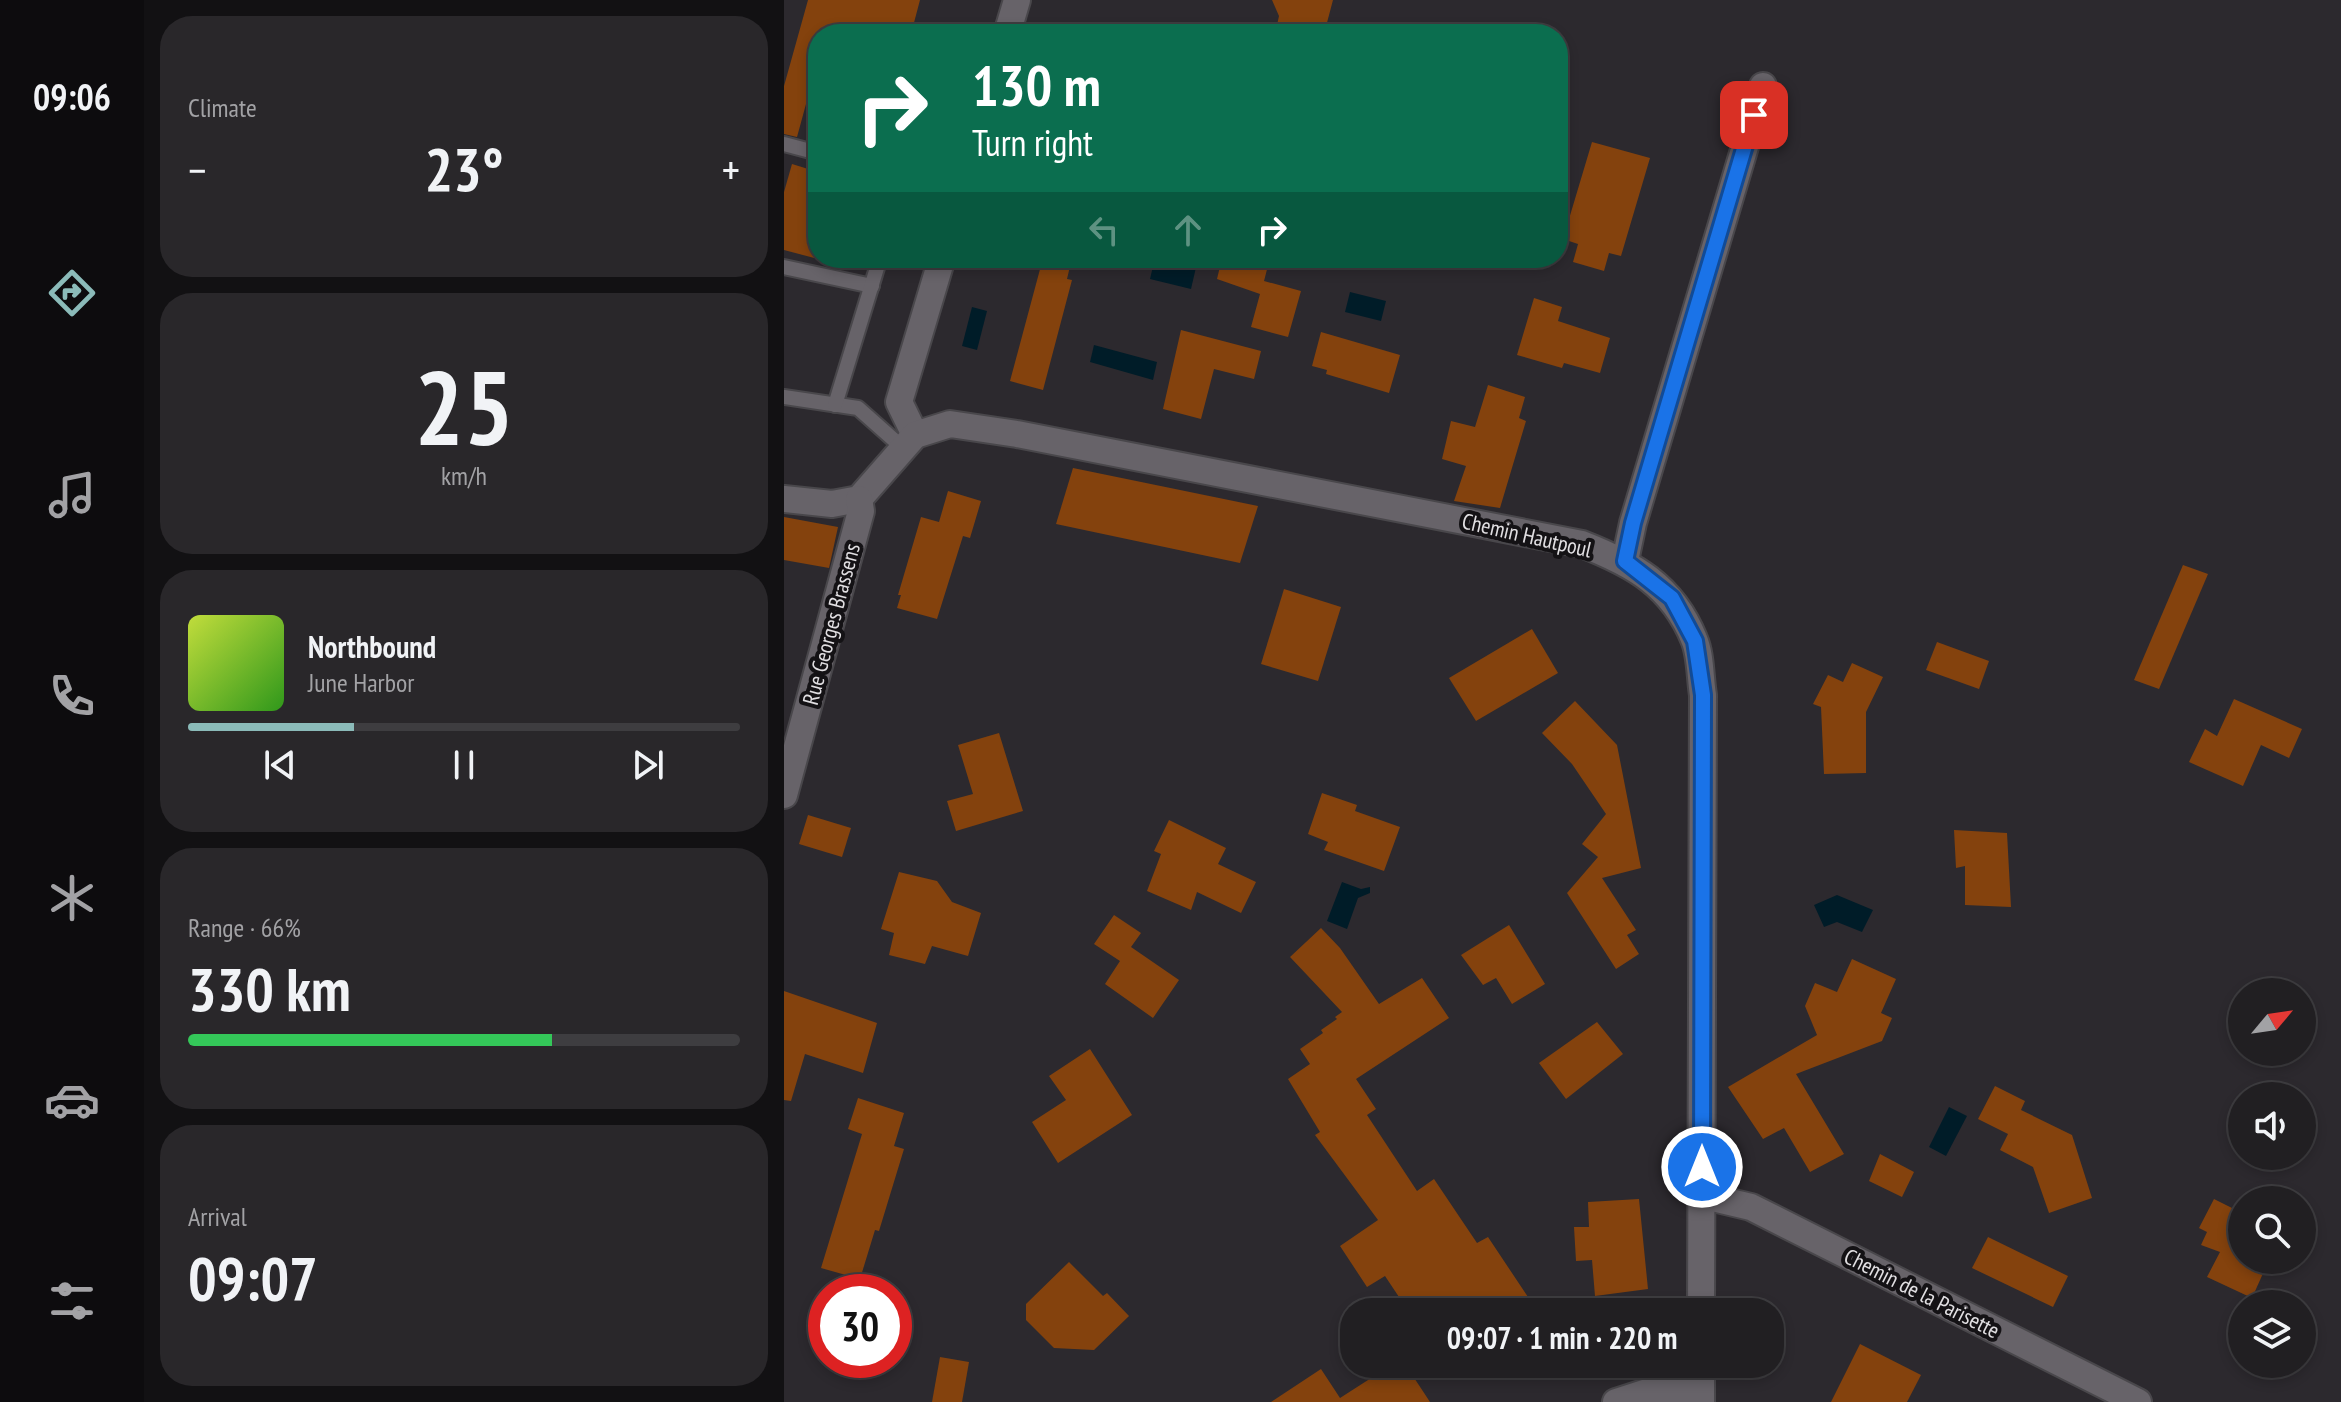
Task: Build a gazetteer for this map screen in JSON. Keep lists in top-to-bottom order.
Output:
{
  "streets": {
    "street": ["Chemin Hautpoul", "Rue Georges Brassens", "Chemin de la Parisette"]
  },
  "crossings": [
    ["Chemin Hautpoul", "Chemin de la Parisette"]
  ],
  "north": "top right",
  "page": {
    "tabs": "09:06",
    "tile": [
      "Climate",
      ["25", "km/h"],
      ["Range · 66%", "330 km"],
      ["Arrival", "09:07"]
    ],
    "turn": ["130 m", "Turn right"],
    "heat": ["−", "23°", "+"],
    "song": ["Northbound", "June Harbor"],
    "limit": "30",
    "trip": "09:07 · 1 min · 220 m"
  }
}
